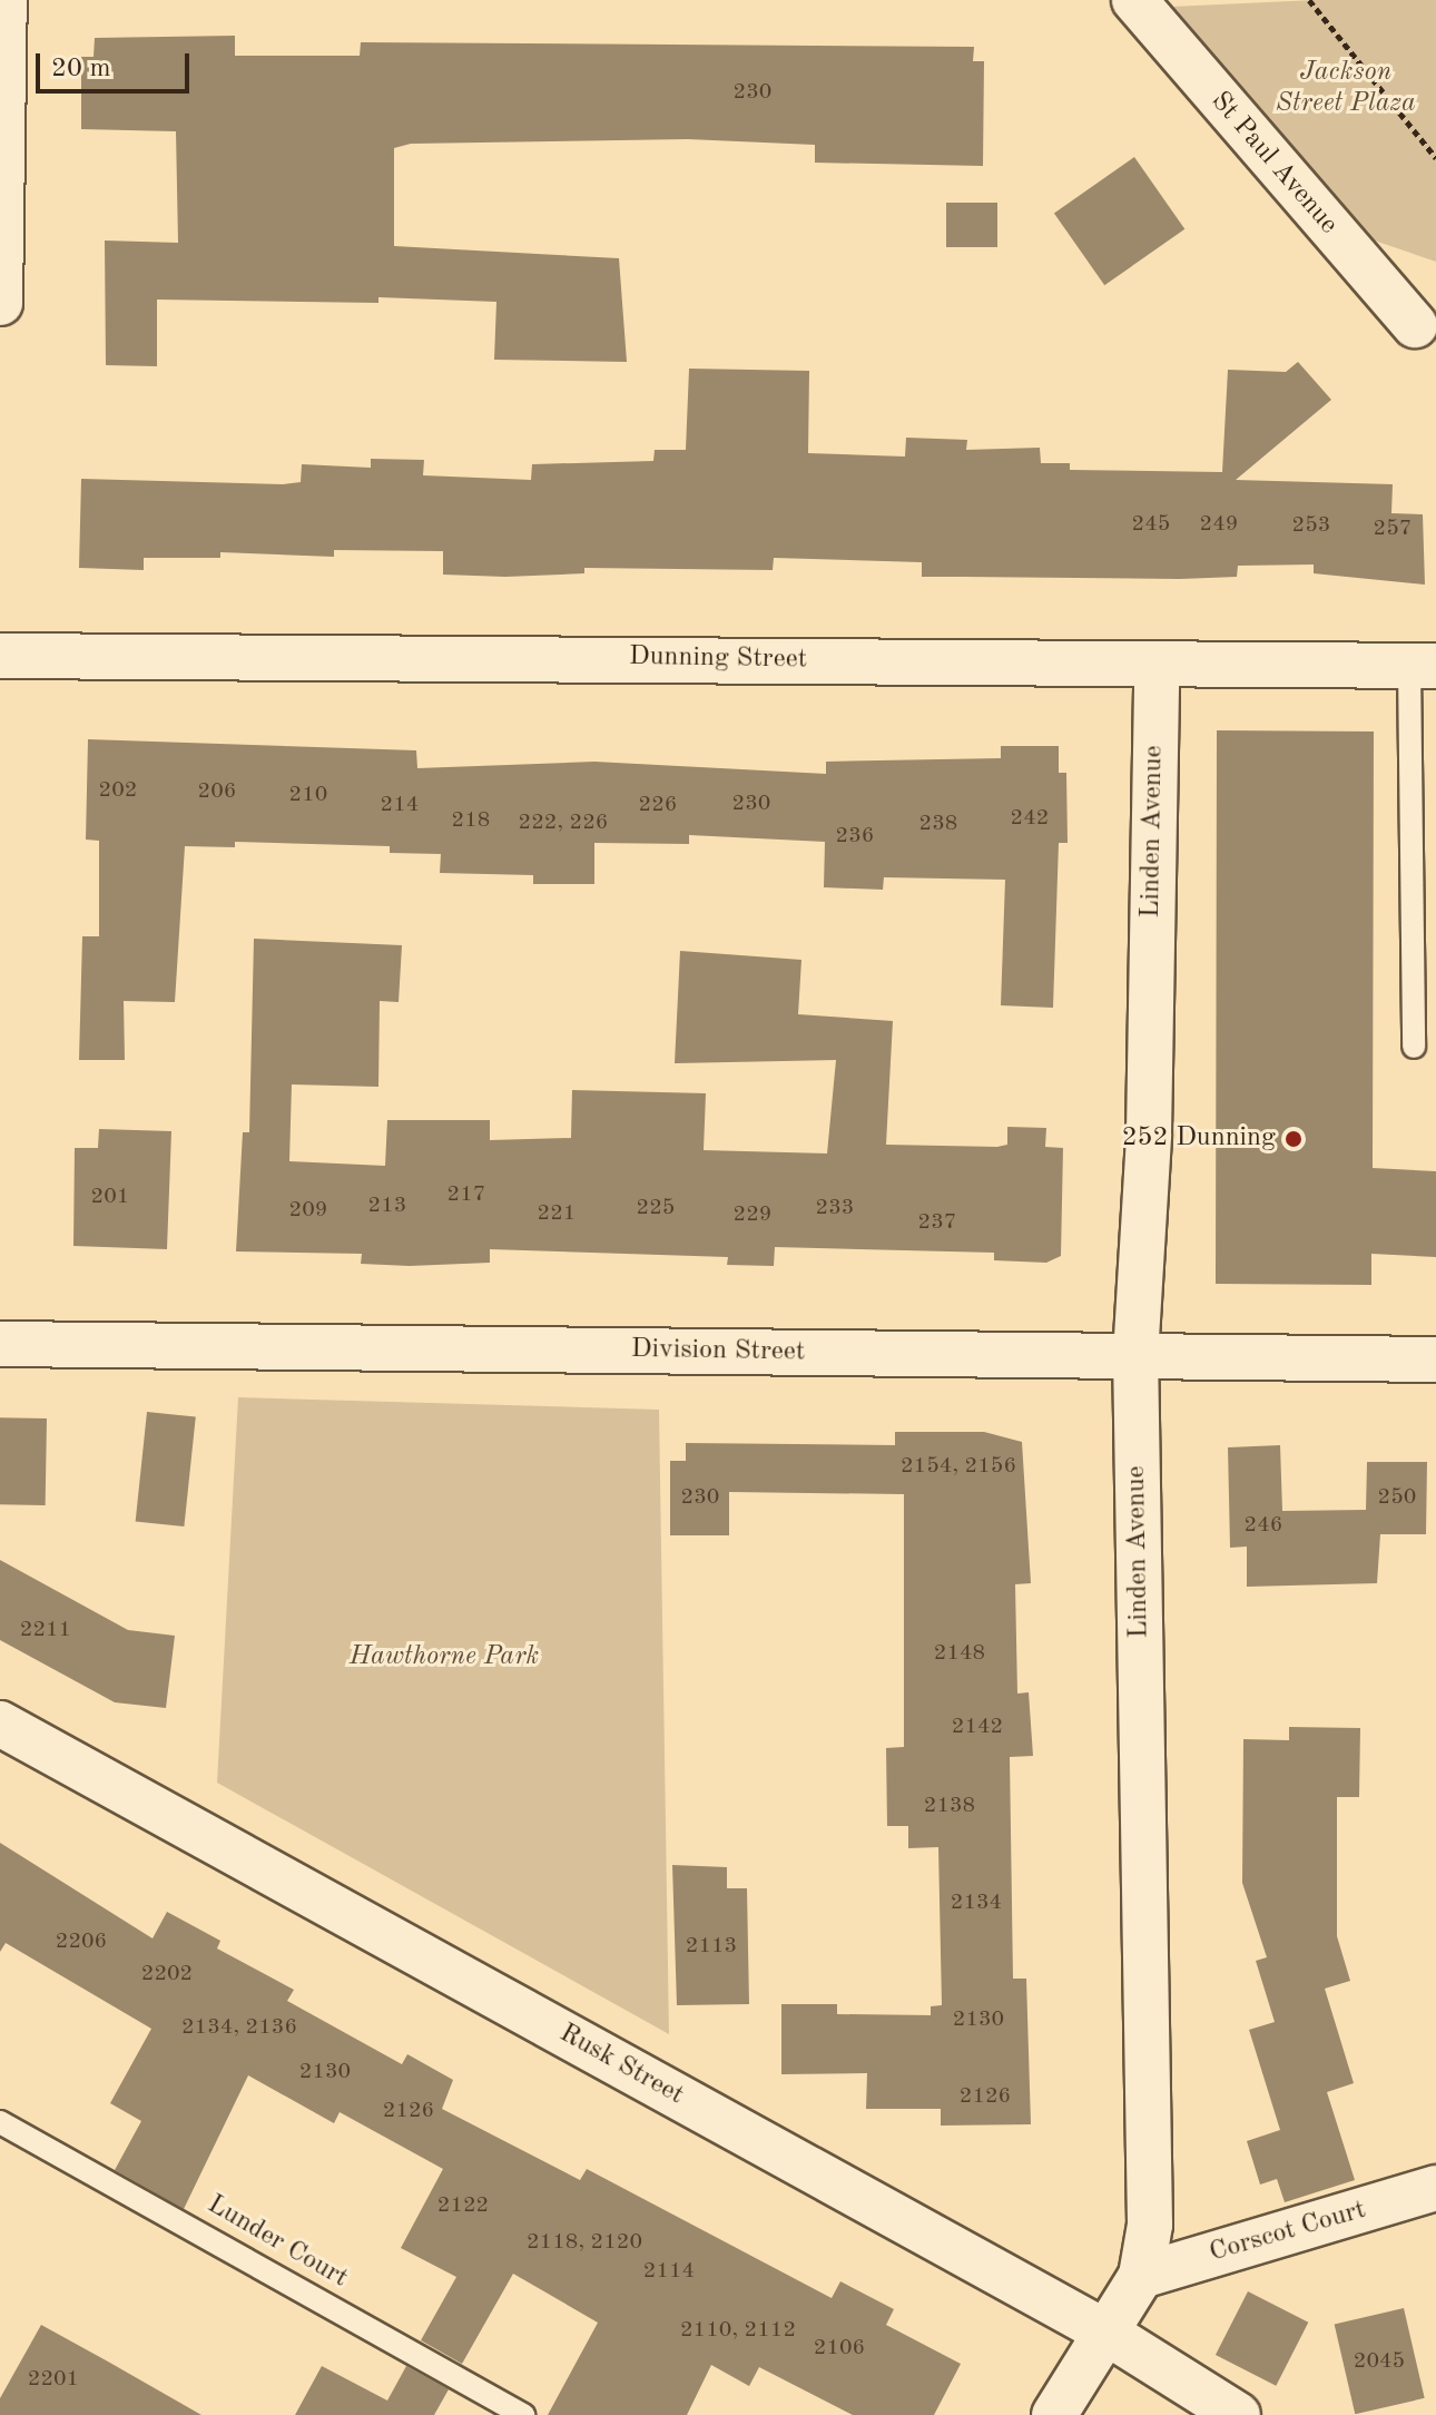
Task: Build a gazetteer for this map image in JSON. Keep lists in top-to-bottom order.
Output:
{
  "streets": {
    "street": [
      "St Paul Avenue",
      "Dunning Street",
      "Linden Avenue",
      "Division Street",
      "Rusk Street",
      "Corscot Court"
    ],
    "lane": ["Lunder Court"]
  },
  "crossings": [
    ["Dunning Street", "Linden Avenue"],
    ["Linden Avenue", "Division Street"],
    ["Linden Avenue", "Rusk Street"],
    ["Linden Avenue", "Corscot Court"]
  ],
  "parks": ["Jackson Street Plaza", "Hawthorne Park"],
  "places": ["252 Dunning"],
  "house_numbers": [
    "230",
    "245",
    "249",
    "253",
    "257",
    "202",
    "206",
    "210",
    "230",
    "214",
    "226",
    "242",
    "218",
    "222, 226",
    "238",
    "236",
    "217",
    "201",
    "213",
    "225",
    "233",
    "209",
    "221",
    "229",
    "237",
    "2154, 2156",
    "230",
    "250",
    "246",
    "2211",
    "2148",
    "2142",
    "2138",
    "2134",
    "2206",
    "2113",
    "2202",
    "2130",
    "2134, 2136",
    "2130",
    "2126",
    "2126",
    "2122",
    "2118, 2120",
    "2114",
    "2110, 2112",
    "2106",
    "2045",
    "2201"
  ],
  "scale_bar": "20 m"
}
